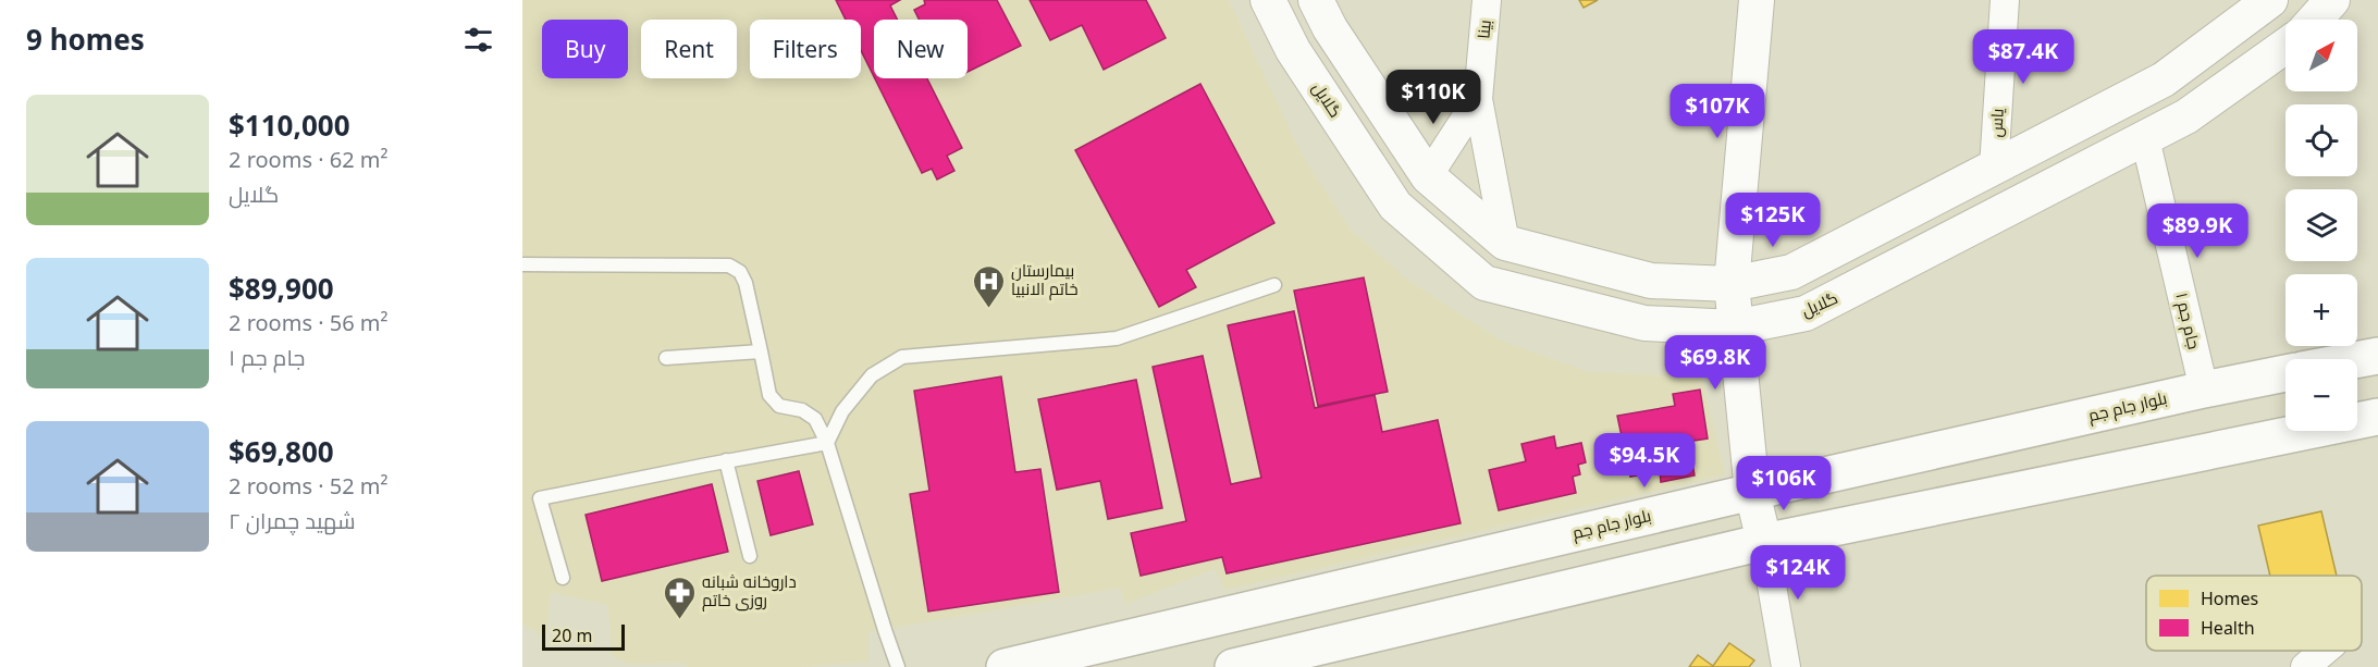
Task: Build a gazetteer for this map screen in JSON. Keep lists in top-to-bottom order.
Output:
{
  "streets": {
    "main road": ["بلوار جام جم"],
    "street": [
      "بینا",
      "گلایل",
      "یاس",
      "جام جم ۱"
    ]
  },
  "crossings": [
    ["گلایل", "جام جم ۱"],
    ["جام جم ۱", "بلوار جام جم"]
  ],
  "places": {
    "hospital": ["بیمارستان خاتم الانبیا"],
    "pharmacy": ["داروخانه شبانه روزی خاتم"]
  },
  "legend": ["Homes", "Health"],
  "scale_bar": "20 m",
  "north": "top right",
  "page": {
    "heading": "9 homes",
    "map_buttons": ["+", "−"],
    "chip": [
      "Buy",
      "Rent",
      "Filters",
      "New"
    ],
    "price": [
      "$87.4K",
      "$110K",
      "$107K",
      "$125K",
      "$89.9K",
      "$69.8K",
      "$94.5K",
      "$106K",
      "$124K"
    ],
    "list": [
      {
        "name": "$110,000",
        "note": "2 rooms · 62 m² · گلایل"
      },
      {
        "name": "$89,900",
        "note": "2 rooms · 56 m² · جام جم ۱"
      },
      {
        "name": "$69,800",
        "note": "2 rooms · 52 m² · شهید چمران ۲"
      }
    ],
    "scale": "20 m"
  }
}
